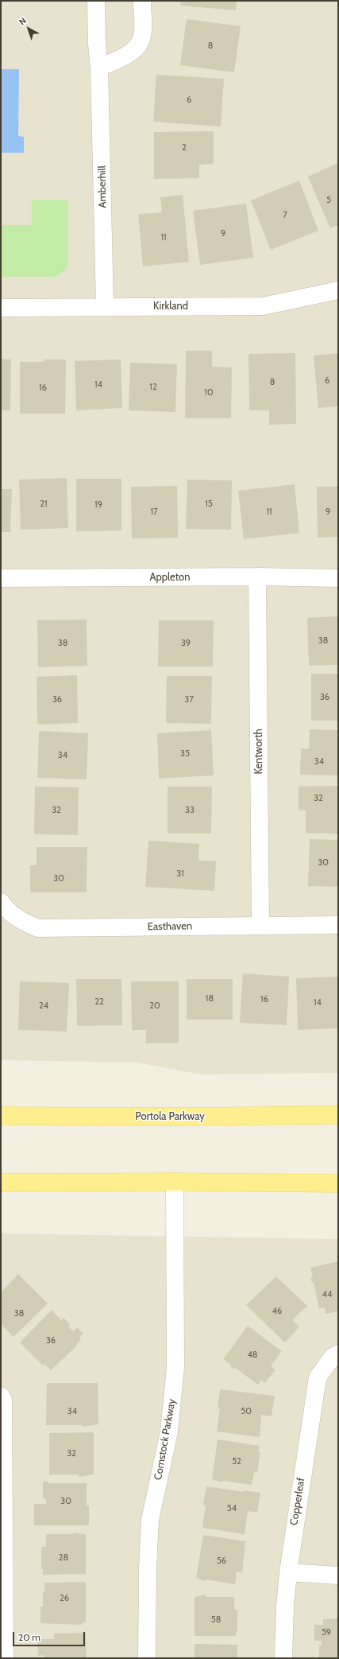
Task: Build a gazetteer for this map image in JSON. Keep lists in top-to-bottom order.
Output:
{
  "streets": {
    "main road": ["Portola Parkway"],
    "street": [
      "Amberhill",
      "Kirkland",
      "Appleton",
      "Kentworth",
      "Easthaven",
      "Comstock Parkway",
      "Copperleaf"
    ]
  },
  "crossings": [
    ["Amberhill", "Kirkland"],
    ["Appleton", "Kentworth"],
    ["Kentworth", "Easthaven"]
  ],
  "house_numbers": [
    "8",
    "6",
    "2",
    "5",
    "7",
    "9",
    "11",
    "6",
    "8",
    "14",
    "12",
    "16",
    "10",
    "21",
    "15",
    "19",
    "17",
    "11",
    "9",
    "38",
    "38",
    "39",
    "36",
    "36",
    "37",
    "35",
    "34",
    "34",
    "32",
    "32",
    "33",
    "30",
    "31",
    "30",
    "18",
    "16",
    "22",
    "14",
    "24",
    "20",
    "44",
    "46",
    "38",
    "36",
    "48",
    "34",
    "50",
    "32",
    "52",
    "30",
    "54",
    "28",
    "56",
    "26",
    "58",
    "59"
  ],
  "scale_bar": "20 m",
  "north": "top left"
}
